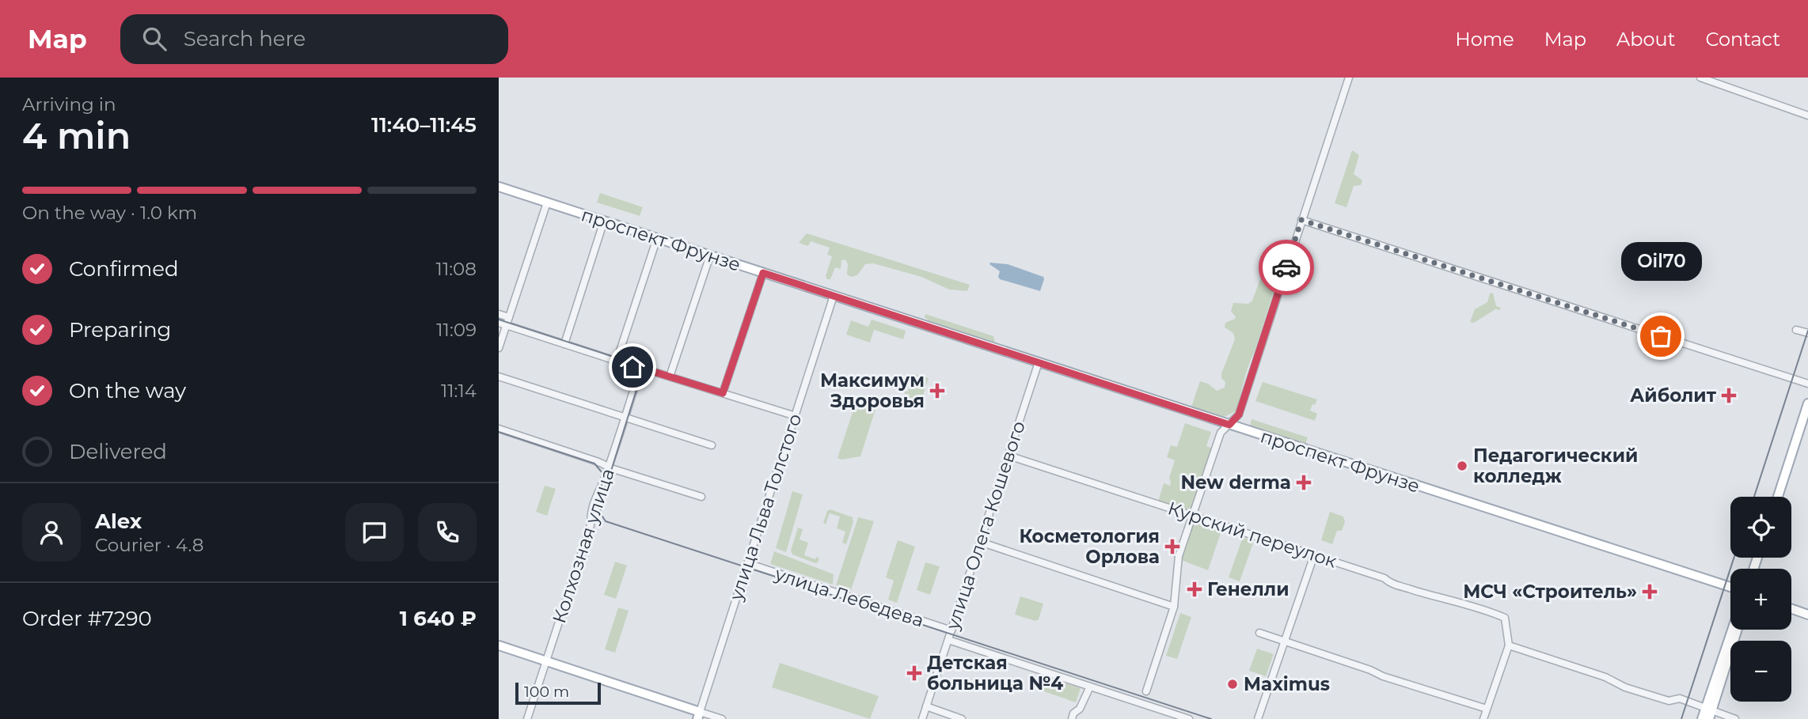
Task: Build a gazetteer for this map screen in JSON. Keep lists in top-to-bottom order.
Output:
{
  "streets": {
    "main road": ["проспект Фрунзе"],
    "street": [
      "улица Льва Толстого",
      "улица Олега Кошевого",
      "Курский переулок",
      "Колхозная улица",
      "улица Лебедева"
    ]
  },
  "crossings": [
    ["проспект Фрунзе", "улица Льва Толстого"],
    ["проспект Фрунзе", "улица Олега Кошевого"],
    ["улица Льва Толстого", "улица Лебедева"],
    ["улица Олега Кошевого", "Курский переулок"],
    ["улица Олега Кошевого", "улица Лебедева"]
  ],
  "places": {
    "other": ["Oil70", "Педагогический колледж", "Maximus"],
    "health": [
      "Максимум Здоровья",
      "Айболит",
      "New derma",
      "Косметология Орлова",
      "Генелли",
      "МСЧ «Строитель»",
      "Детская больница №4"
    ]
  },
  "scale_bar": "100 m",
  "page": {
    "header": "Map",
    "search": "Search here",
    "nav": [
      "Home",
      "Map",
      "About",
      "Contact"
    ],
    "heading": ["4 min", "Arriving in", "11:40–11:45"],
    "panel": [
      "Alex",
      "Courier · 4.8",
      "Order #7290",
      "1 640 ₽"
    ],
    "bar": "On the way · 1.0 km",
    "list": [
      ["Confirmed", "11:08"],
      ["Preparing", "11:09"],
      ["On the way", "11:14"],
      "Delivered"
    ],
    "bubble": "Oil70",
    "map_buttons": ["+", "−"],
    "scale": "100 m"
  }
}
